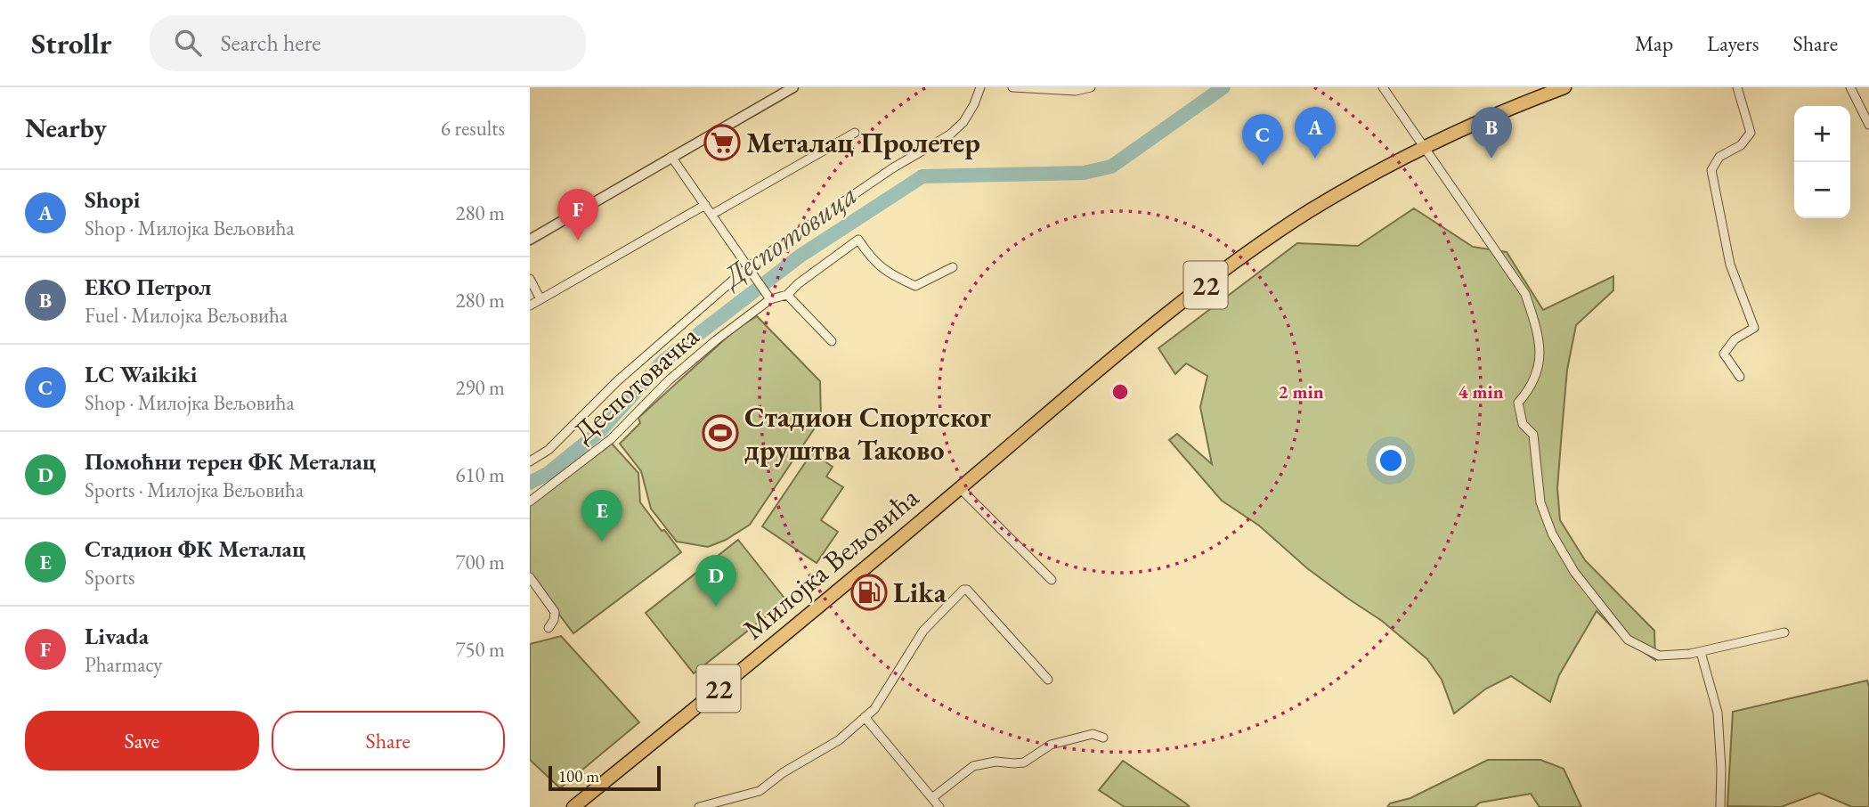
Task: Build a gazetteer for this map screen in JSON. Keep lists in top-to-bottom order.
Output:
{
  "streets": {
    "main road": ["22", "Милојка Вељовића"],
    "street": ["Деспотовачка"]
  },
  "water": ["Деспотовица"],
  "places": {
    "supermarket": ["Металац Пролетер"],
    "sports": ["Стадион Спортског друштва Таково"],
    "fuel station": ["Lika"]
  },
  "scale_bar": "100 m",
  "page": {
    "header": "Strollr",
    "search": "Search here",
    "nav": ["Map", "Layers", "Share"],
    "heading": ["Nearby", "6 results"],
    "map_buttons": ["+", "−"],
    "pins": [
      "A",
      "B",
      "C",
      "F",
      "E",
      "D"
    ],
    "list": [
      {
        "mark": "A",
        "name": "Shopi",
        "note": "Shop · Милојка Вељовића",
        "value": "280 m"
      },
      {
        "mark": "B",
        "name": "ЕКО Петрол",
        "note": "Fuel · Милојка Вељовића",
        "value": "280 m"
      },
      {
        "mark": "C",
        "name": "LC Waikiki",
        "note": "Shop · Милојка Вељовића",
        "value": "290 m"
      },
      {
        "mark": "D",
        "name": "Помоћни терен ФК Металац",
        "note": "Sports · Милојка Вељовића",
        "value": "610 m"
      },
      {
        "mark": "E",
        "name": "Стадион ФК Металац",
        "note": "Sports",
        "value": "700 m"
      },
      {
        "mark": "F",
        "name": "Livada",
        "note": "Pharmacy",
        "value": "750 m"
      }
    ],
    "buttons": ["Save", "Share"],
    "scale": "100 m"
  },
  "rings": ["2 min", "4 min"]
}
